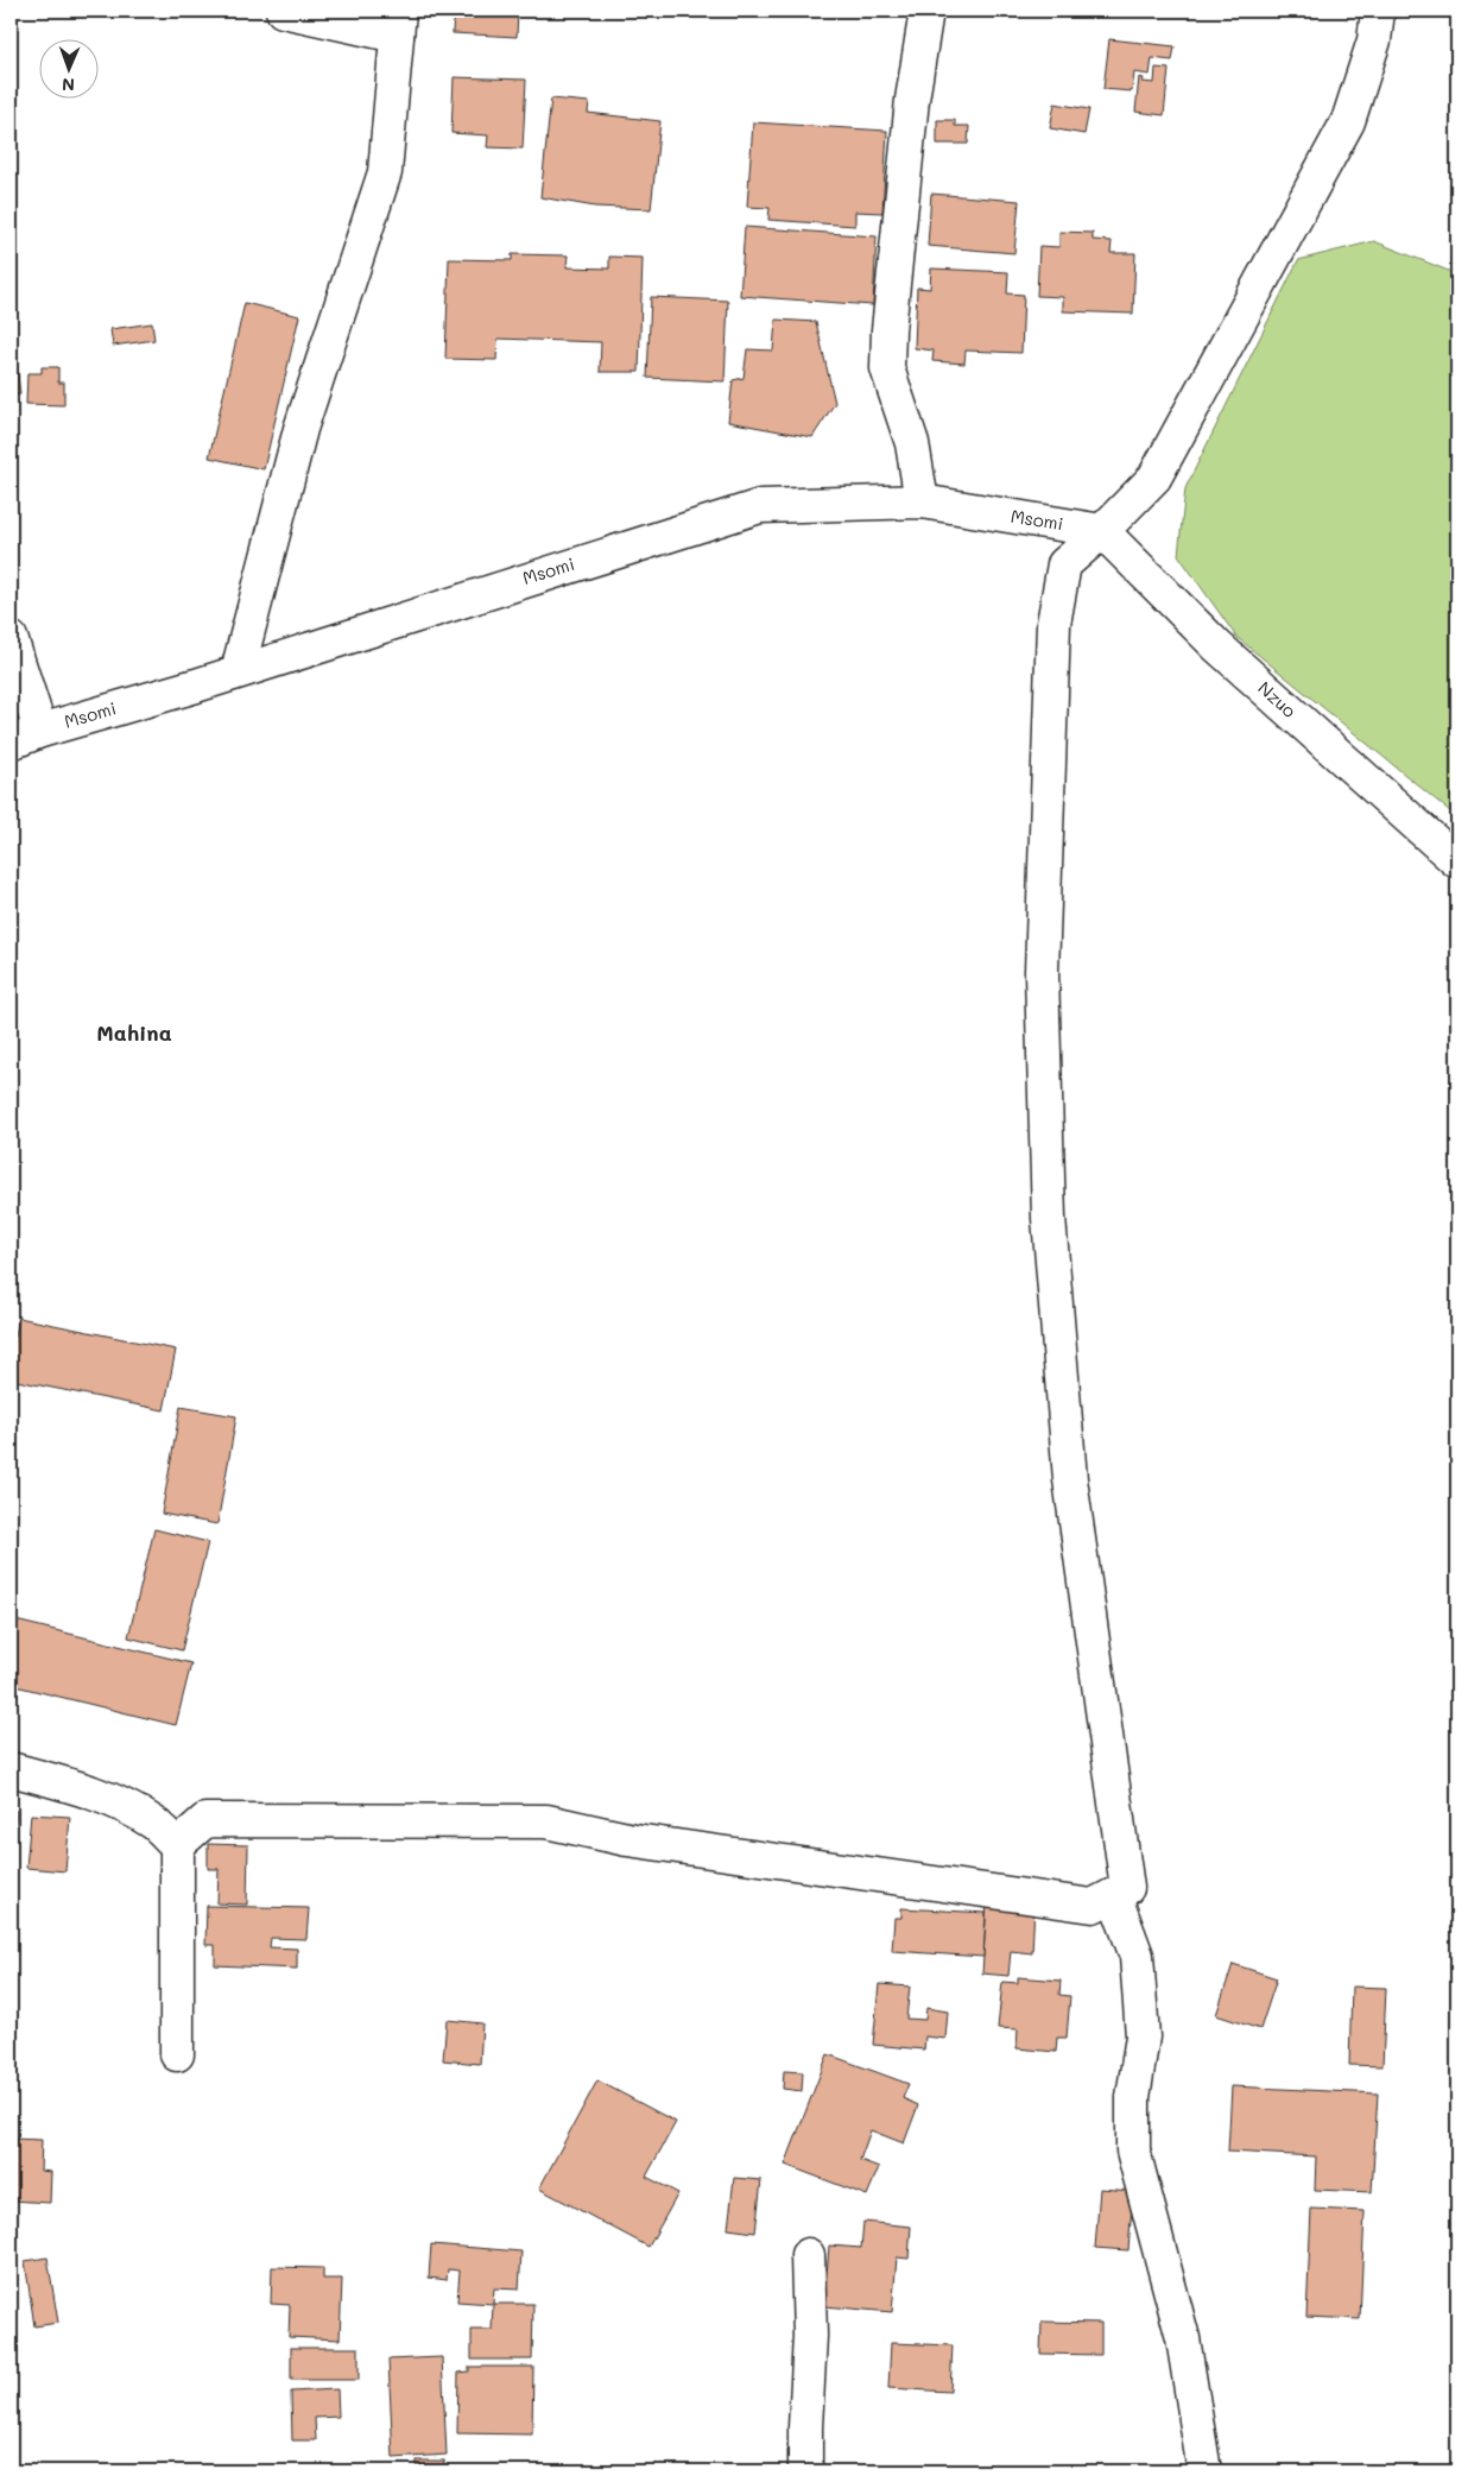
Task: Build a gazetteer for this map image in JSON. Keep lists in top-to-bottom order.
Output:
{
  "streets": {
    "street": ["Msomi", "Nzuo"]
  },
  "crossings": [
    ["Msomi", "Nzuo"]
  ],
  "districts": ["Mahina"],
  "north": "bottom"
}
